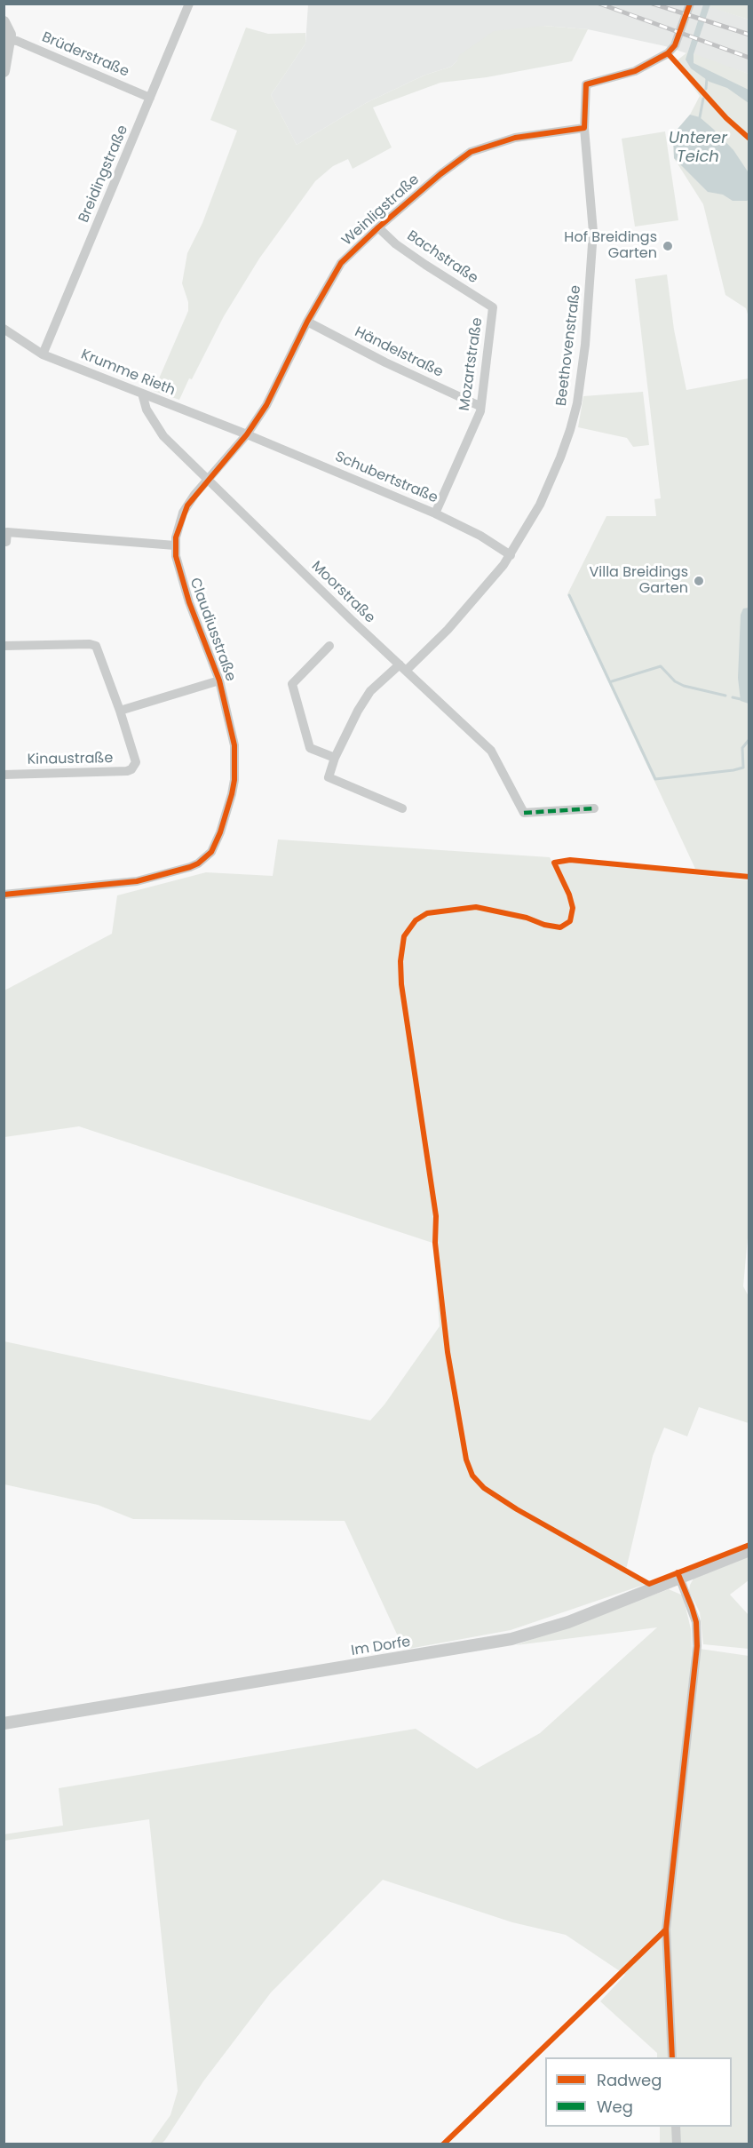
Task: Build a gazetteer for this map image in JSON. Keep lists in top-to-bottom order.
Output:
{
  "streets": {
    "street": [
      "Brüderstraße",
      "Breidingstraße",
      "Weinligstraße",
      "Bachstraße",
      "Beethovenstraße",
      "Händelstraße",
      "Mozartstraße",
      "Krumme Rieth",
      "Schubertstraße",
      "Moorstraße",
      "Claudiusstraße",
      "Kinaustraße",
      "Im Dorfe"
    ]
  },
  "crossings": [
    ["Brüderstraße", "Breidingstraße"],
    ["Breidingstraße", "Krumme Rieth"],
    ["Weinligstraße", "Bachstraße"],
    ["Weinligstraße", "Beethovenstraße"],
    ["Weinligstraße", "Händelstraße"],
    ["Weinligstraße", "Krumme Rieth"],
    ["Weinligstraße", "Schubertstraße"],
    ["Weinligstraße", "Moorstraße"],
    ["Weinligstraße", "Claudiusstraße"],
    ["Bachstraße", "Mozartstraße"],
    ["Beethovenstraße", "Schubertstraße"],
    ["Beethovenstraße", "Moorstraße"],
    ["Händelstraße", "Mozartstraße"],
    ["Mozartstraße", "Schubertstraße"],
    ["Krumme Rieth", "Schubertstraße"],
    ["Krumme Rieth", "Moorstraße"],
    ["Moorstraße", "Claudiusstraße"]
  ],
  "water": ["Unterer Teich"],
  "places": ["Hof Breidings Garten", "Villa Breidings Garten"],
  "legend": ["Radweg", "Weg"]
}
